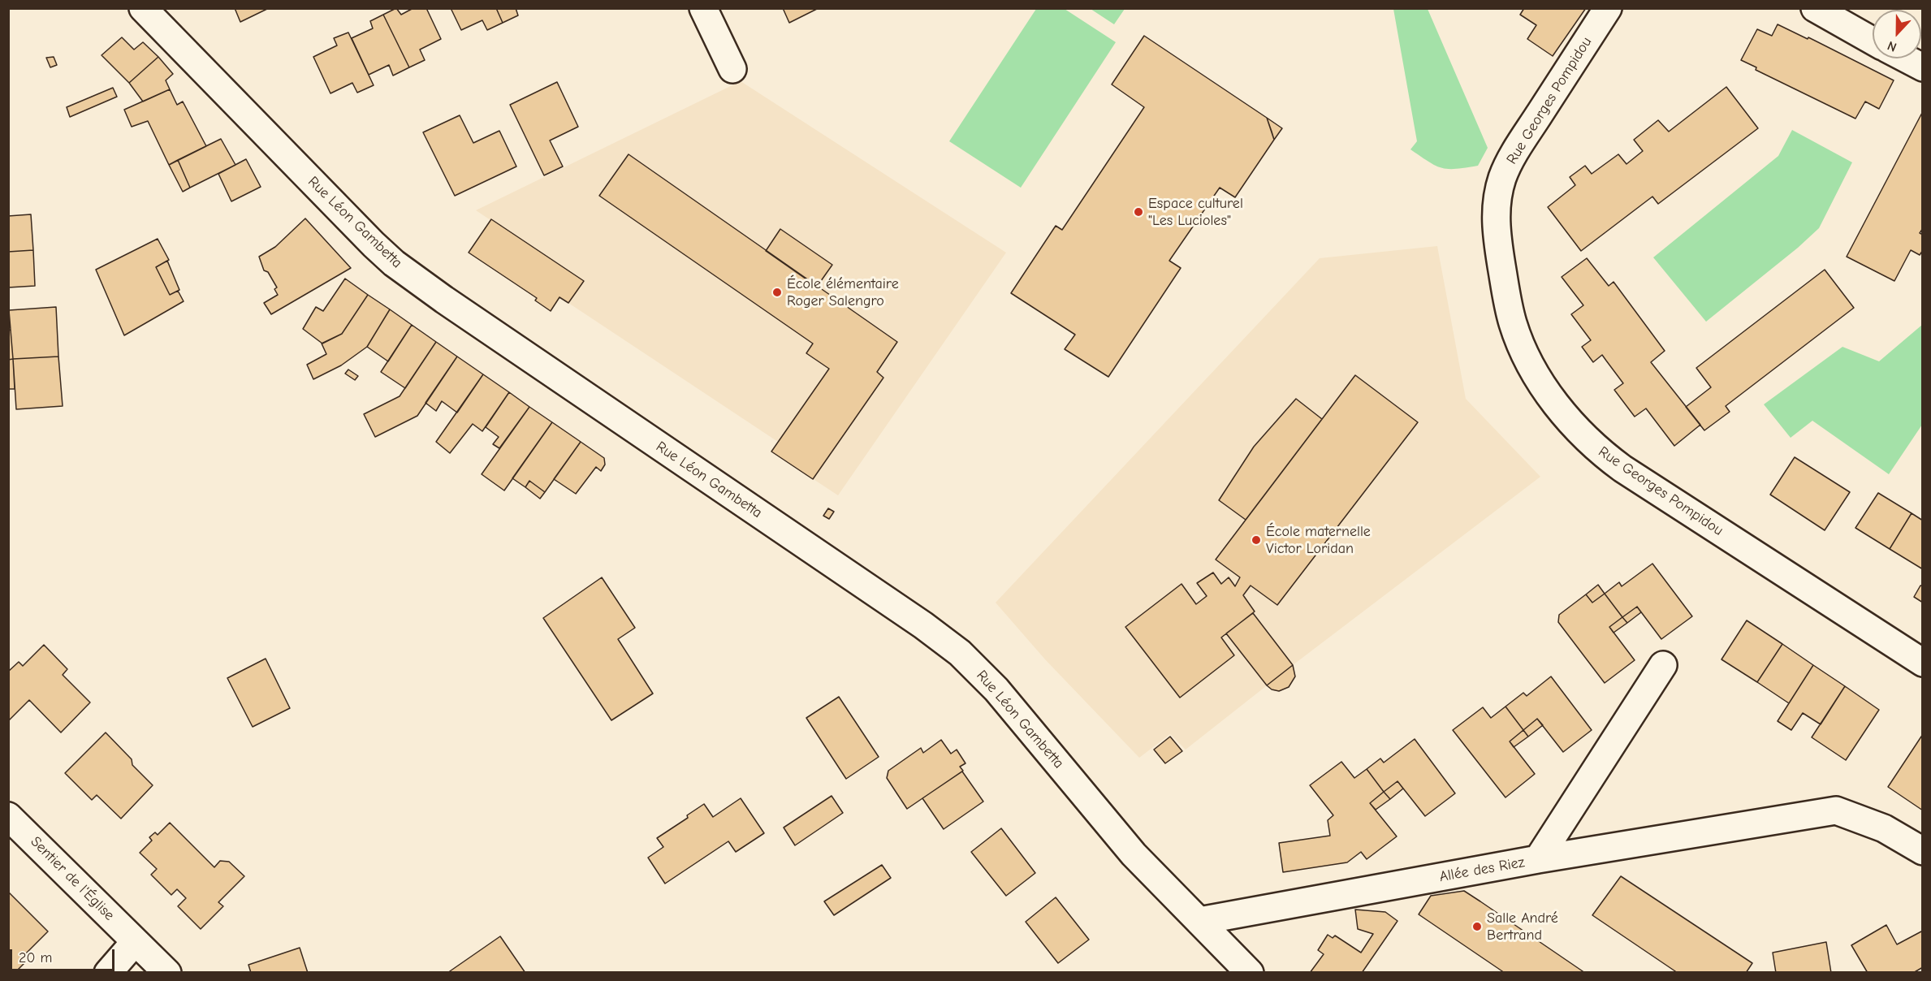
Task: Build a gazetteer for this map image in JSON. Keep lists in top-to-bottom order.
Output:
{
  "streets": {
    "street": [
      "Rue Georges Pompidou",
      "Rue Léon Gambetta",
      "Allée des Riez",
      "Sentier de l'Église"
    ]
  },
  "crossings": [
    ["Rue Léon Gambetta", "Allée des Riez"]
  ],
  "places": [
    "Espace culturel \"Les Lucioles\"",
    "École élémentaire Roger Salengro",
    "École maternelle Victor Loridan",
    "Salle André Bertrand"
  ],
  "scale_bar": "20 m",
  "north": "bottom"
}
